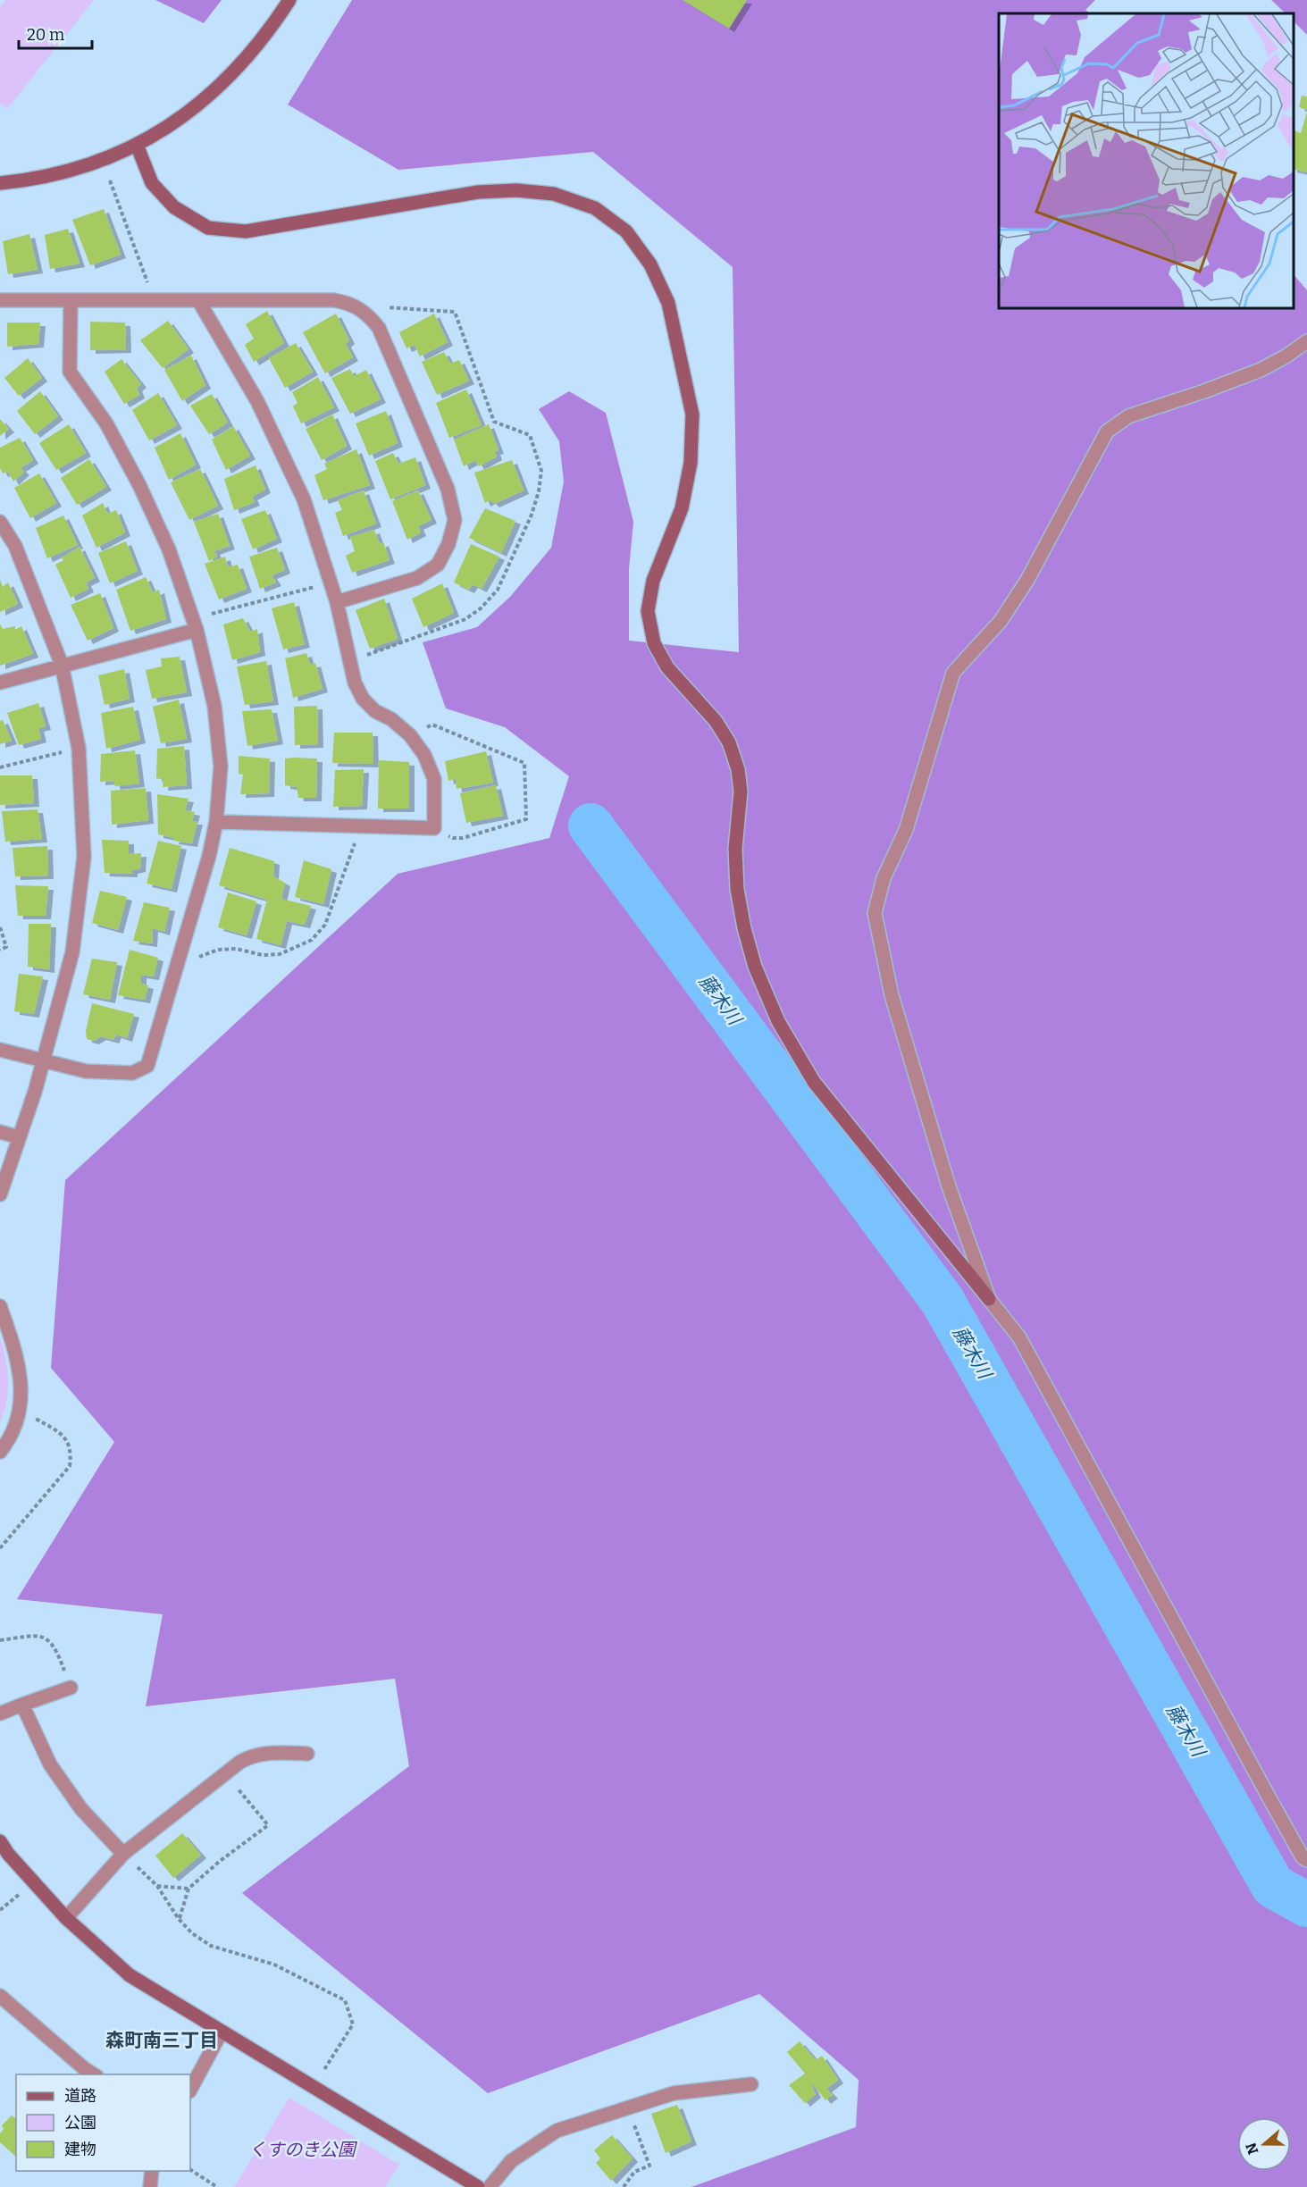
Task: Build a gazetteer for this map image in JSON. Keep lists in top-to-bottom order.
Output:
{
  "districts": ["森町南三丁目"],
  "water": ["藤木川"],
  "parks": ["くすのき公園"],
  "legend": ["道路", "公園", "建物"],
  "scale_bar": "20 m",
  "north": "left"
}
